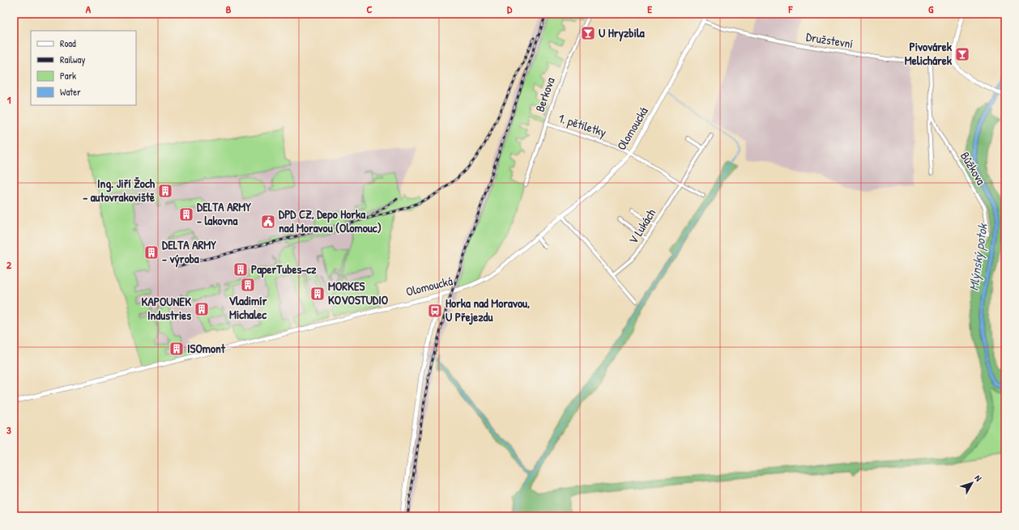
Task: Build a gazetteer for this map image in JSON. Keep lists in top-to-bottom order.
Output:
{
  "streets": {
    "street": [
      "Družstevní",
      "Berkova",
      "1. pětiletky",
      "Olomoucká",
      "Bůžkova",
      "V Lukách"
    ]
  },
  "crossings": [
    ["Družstevní", "Olomoucká"],
    ["Družstevní", "Bůžkova"],
    ["Berkova", "1. pětiletky"],
    ["1. pětiletky", "Olomoucká"]
  ],
  "water": ["Mlýnský potok"],
  "places": {
    "bar": ["U Hryzbila", "Pivovárek Melichárek"],
    "building": [
      "Ing. Jiří Žoch - autovrakoviště",
      "DELTA ARMY - lakovna",
      "DELTA ARMY - výroba",
      "PaperTubes-cz",
      "Vladimír Michalec",
      "MORKES KOVOSTUDIO",
      "KAPOUNEK Industries",
      "ISOmont"
    ],
    "public building": ["DPD CZ, Depo Horka nad Moravou (Olomouc)"],
    "bus stop": ["Horka nad Moravou, U Přejezdu"]
  },
  "legend": [
    "Road",
    "Railway",
    "Park",
    "Water"
  ],
  "north": "top right",
  "grid": {
    "columns": [
      "A",
      "B",
      "C",
      "D",
      "E",
      "F",
      "G"
    ],
    "rows": ["1", "2", "3"]
  }
}
